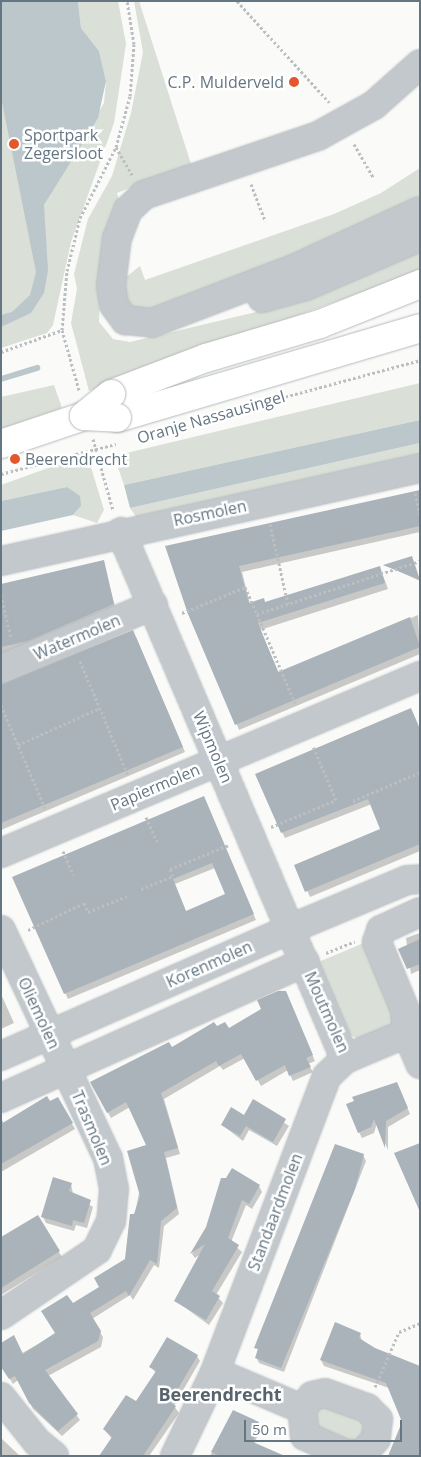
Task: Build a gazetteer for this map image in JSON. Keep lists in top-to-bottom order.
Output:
{
  "streets": {
    "main road": ["Oranje Nassausingel"],
    "street": [
      "Rosmolen",
      "Watermolen",
      "Wipmolen",
      "Papiermolen",
      "Korenmolen",
      "Moutmolen",
      "Oliemolen",
      "Trasmolen",
      "Standaardmolen"
    ]
  },
  "crossings": [
    ["Rosmolen", "Wipmolen"],
    ["Watermolen", "Wipmolen"],
    ["Wipmolen", "Papiermolen"],
    ["Wipmolen", "Korenmolen"],
    ["Wipmolen", "Moutmolen"],
    ["Korenmolen", "Oliemolen"],
    ["Moutmolen", "Standaardmolen"],
    ["Oliemolen", "Trasmolen"]
  ],
  "districts": ["Beerendrecht"],
  "places": ["C.P. Mulderveld", "Sportpark Zegersloot", "Beerendrecht"],
  "scale_bar": "50 m"
}
